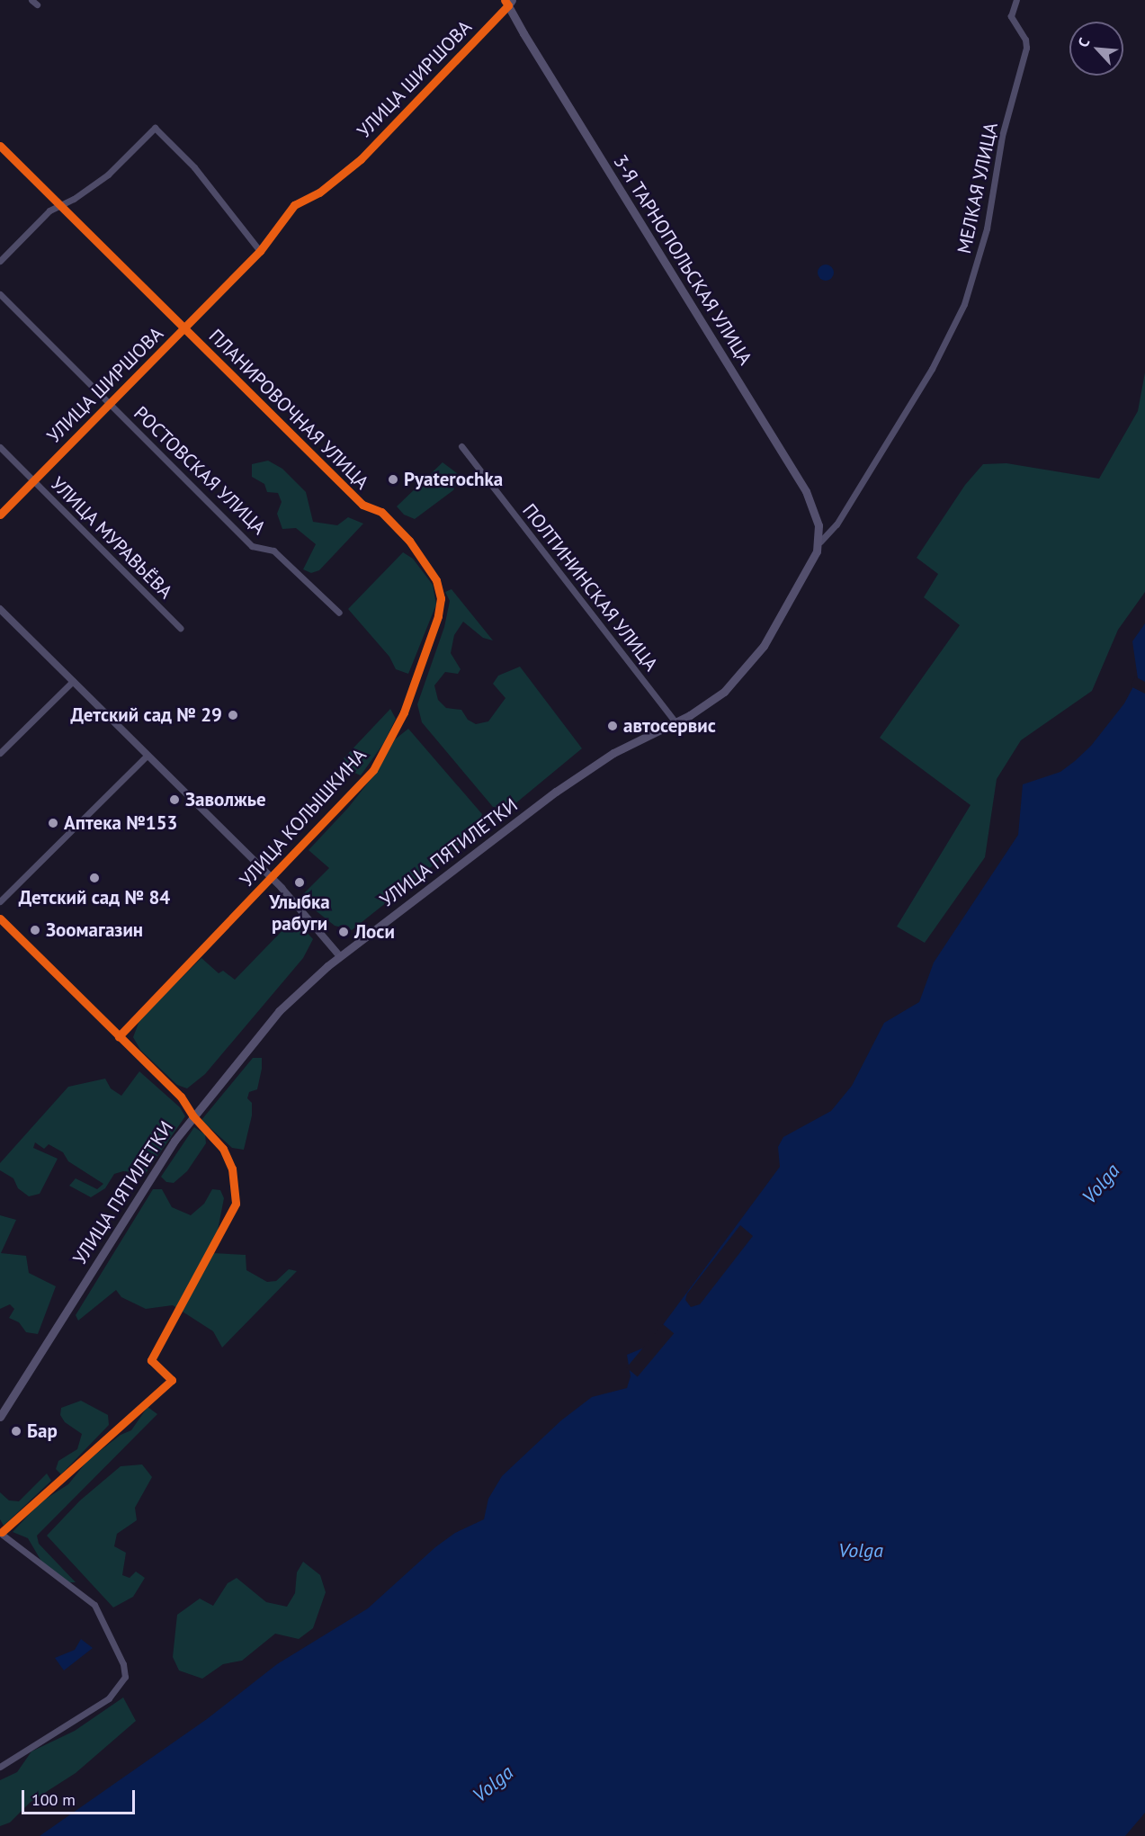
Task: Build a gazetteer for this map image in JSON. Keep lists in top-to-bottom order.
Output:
{
  "streets": {
    "main road": ["3-Я ТАРНОПОЛЬСКАЯ УЛИЦА", "УЛИЦА ПЯТИЛЕТКИ"],
    "street": [
      "УЛИЦА ШИРШОВА",
      "МЕЛКАЯ УЛИЦА",
      "ПЛАНИРОВОЧНАЯ УЛИЦА",
      "РОСТОВСКАЯ УЛИЦА",
      "УЛИЦА МУРАВЬЁВА",
      "ПОЛТИНИНСКАЯ УЛИЦА",
      "УЛИЦА КОЛЫШКИНА"
    ]
  },
  "crossings": [
    ["УЛИЦА ШИРШОВА", "3-Я ТАРНОПОЛЬСКАЯ УЛИЦА"],
    ["УЛИЦА ШИРШОВА", "ПЛАНИРОВОЧНАЯ УЛИЦА"],
    ["УЛИЦА ШИРШОВА", "РОСТОВСКАЯ УЛИЦА"],
    ["УЛИЦА ШИРШОВА", "УЛИЦА МУРАВЬЁВА"],
    ["МЕЛКАЯ УЛИЦА", "3-Я ТАРНОПОЛЬСКАЯ УЛИЦА"],
    ["МЕЛКАЯ УЛИЦА", "УЛИЦА ПЯТИЛЕТКИ"],
    ["3-Я ТАРНОПОЛЬСКАЯ УЛИЦА", "УЛИЦА ПЯТИЛЕТКИ"],
    ["ПЛАНИРОВОЧНАЯ УЛИЦА", "УЛИЦА КОЛЫШКИНА"],
    ["ПОЛТИНИНСКАЯ УЛИЦА", "УЛИЦА ПЯТИЛЕТКИ"]
  ],
  "water": ["Volga"],
  "places": [
    "Pyaterochka",
    "Детский сад № 29",
    "автосервис",
    "Заволжье",
    "Аптека №153",
    "Детский сад № 84",
    "Улыбка рабуги",
    "Зоомагазин",
    "Лоси",
    "Бар"
  ],
  "scale_bar": "100 m",
  "north": "top left"
}
